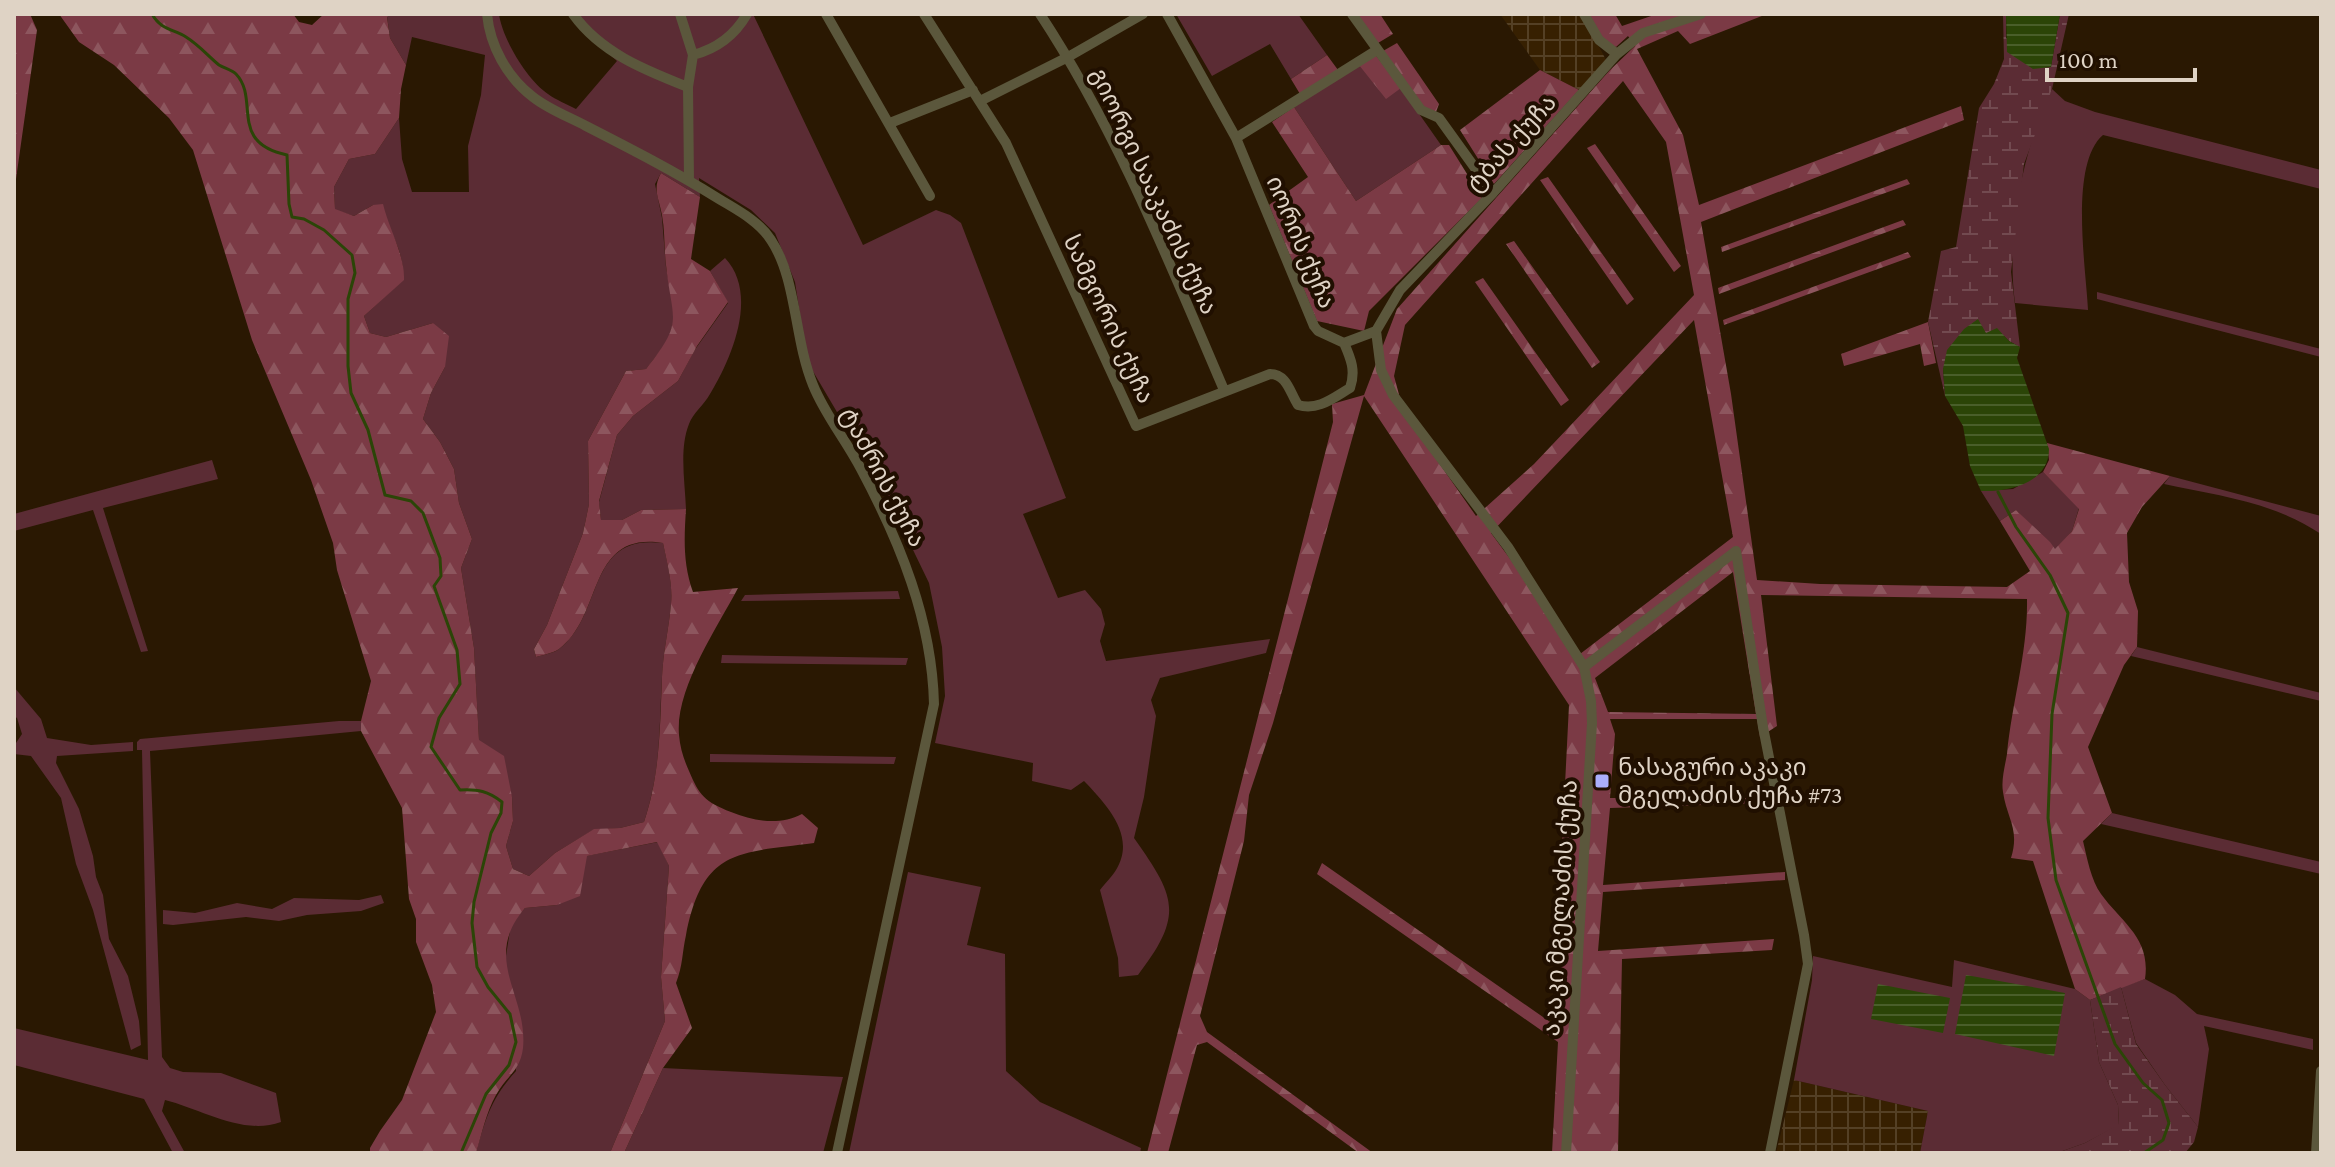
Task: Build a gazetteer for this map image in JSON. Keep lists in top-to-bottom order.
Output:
{
  "streets": {
    "street": [
      "ტბას ქუჩა",
      "გიორგი სააკაძის ქუჩა",
      "იორის ქუჩა",
      "სამგორის ქუჩა",
      "ტაძრის ქუჩა",
      "აკაკი მგელაძის ქუჩა"
    ]
  },
  "crossings": [
    ["გიორგი სააკაძის ქუჩა", "სამგორის ქუჩა"],
    ["იორის ქუჩა", "სამგორის ქუჩა"]
  ],
  "places": {
    "transit": ["ნასაგური აკაკი მგელაძის ქუჩა #73"]
  },
  "scale_bar": "100 m"
}
